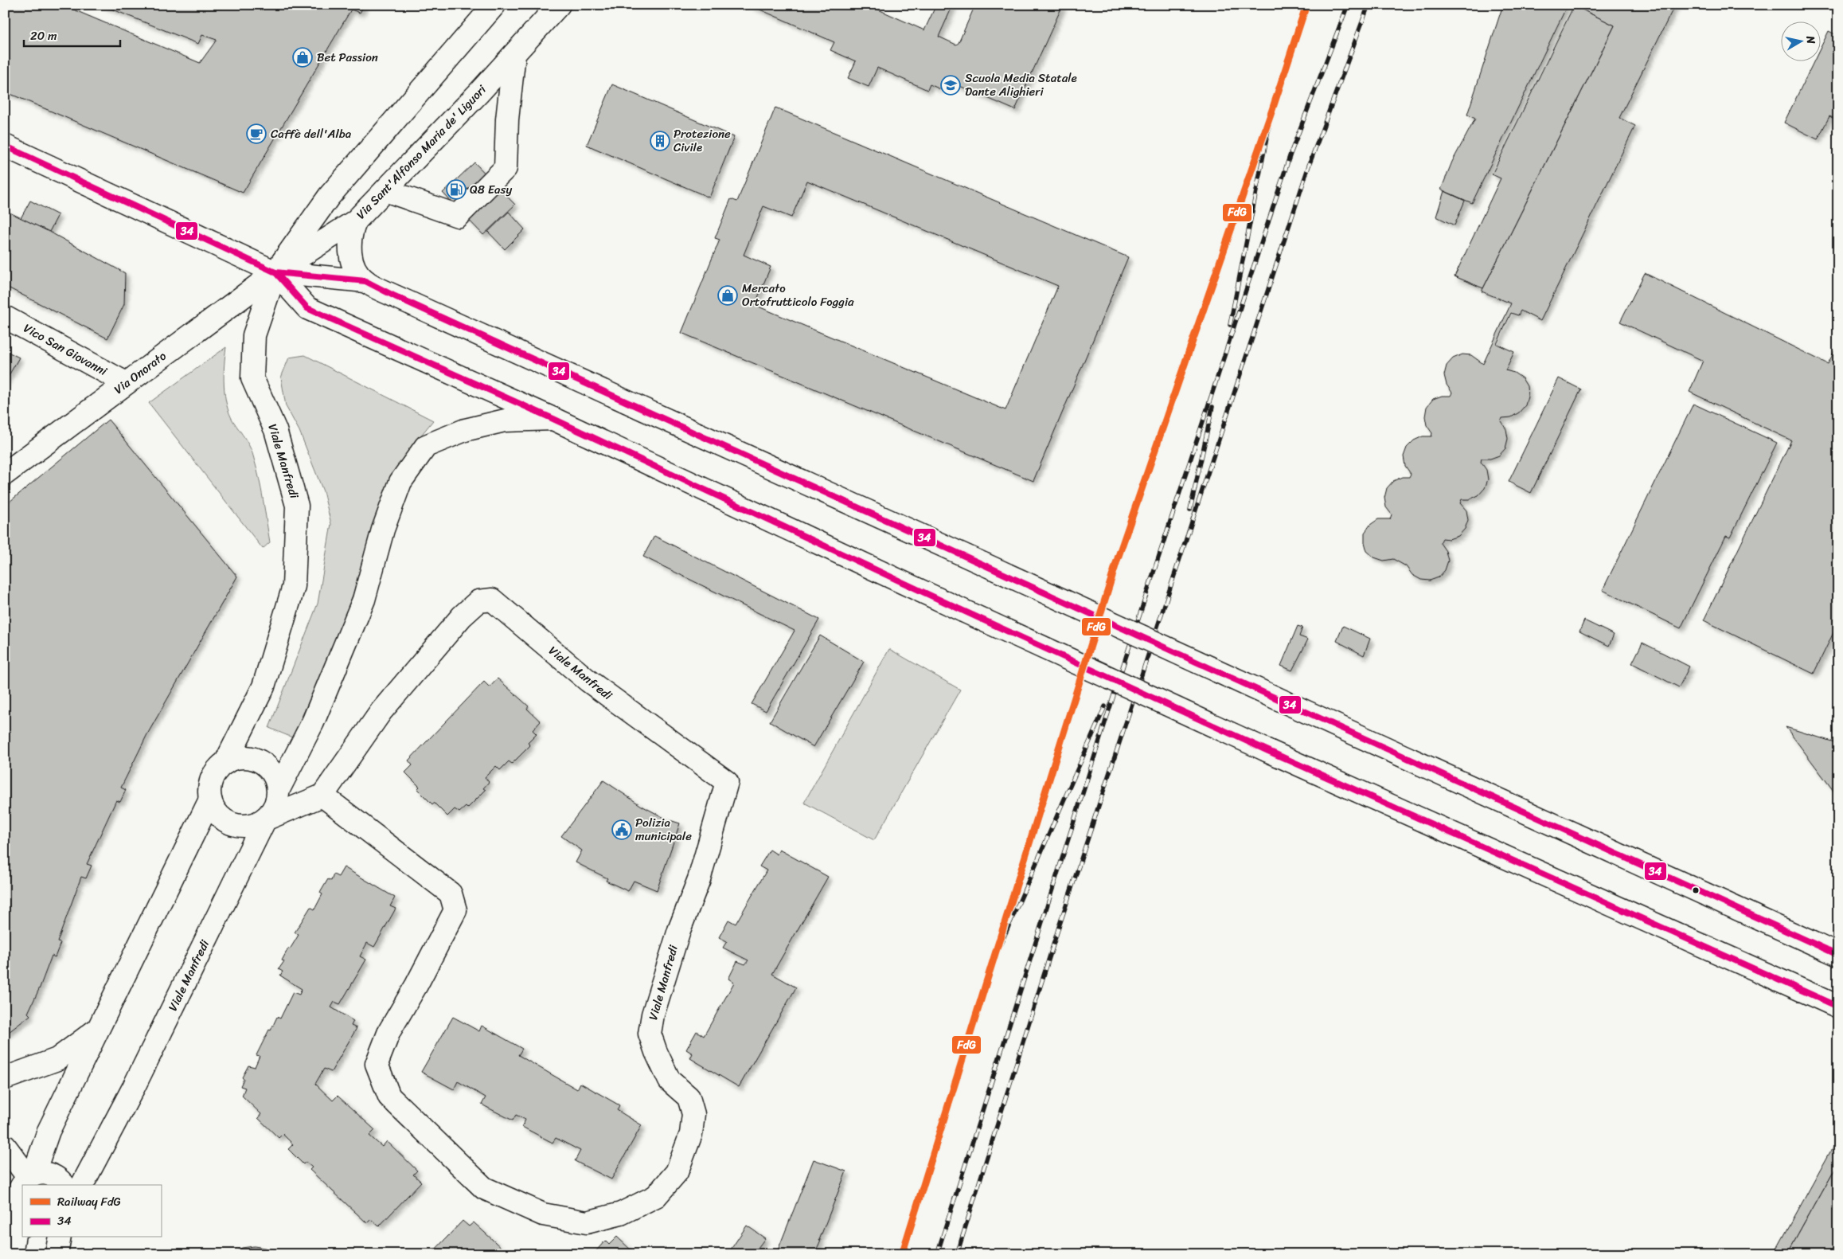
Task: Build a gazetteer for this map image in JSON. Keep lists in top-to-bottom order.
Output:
{
  "streets": {
    "street": [
      "Via Sant'Alfonso Maria de' Liguori",
      "Vico San Giovanni",
      "Via Onorato",
      "Viale Manfredi"
    ]
  },
  "crossings": [
    ["Via Sant'Alfonso Maria de' Liguori", "Via Onorato"],
    ["Via Sant'Alfonso Maria de' Liguori", "Viale Manfredi"],
    ["Vico San Giovanni", "Via Onorato"],
    ["Via Onorato", "Viale Manfredi"]
  ],
  "places": {
    "shop": ["Bet Passion", "Mercato Ortofrutticolo Foggia"],
    "school or university": ["Scuola Media Statale Dante Alighieri"],
    "cafe": ["Caffè dell'Alba"],
    "building": ["Protezione Civile"],
    "fuel station": ["Q8 Easy"],
    "public building": ["Polizia municipale"]
  },
  "lines": ["rail line FdG", "transit line 34"],
  "legend": ["Railway FdG", "34"],
  "scale_bar": "20 m",
  "north": "right"
}
